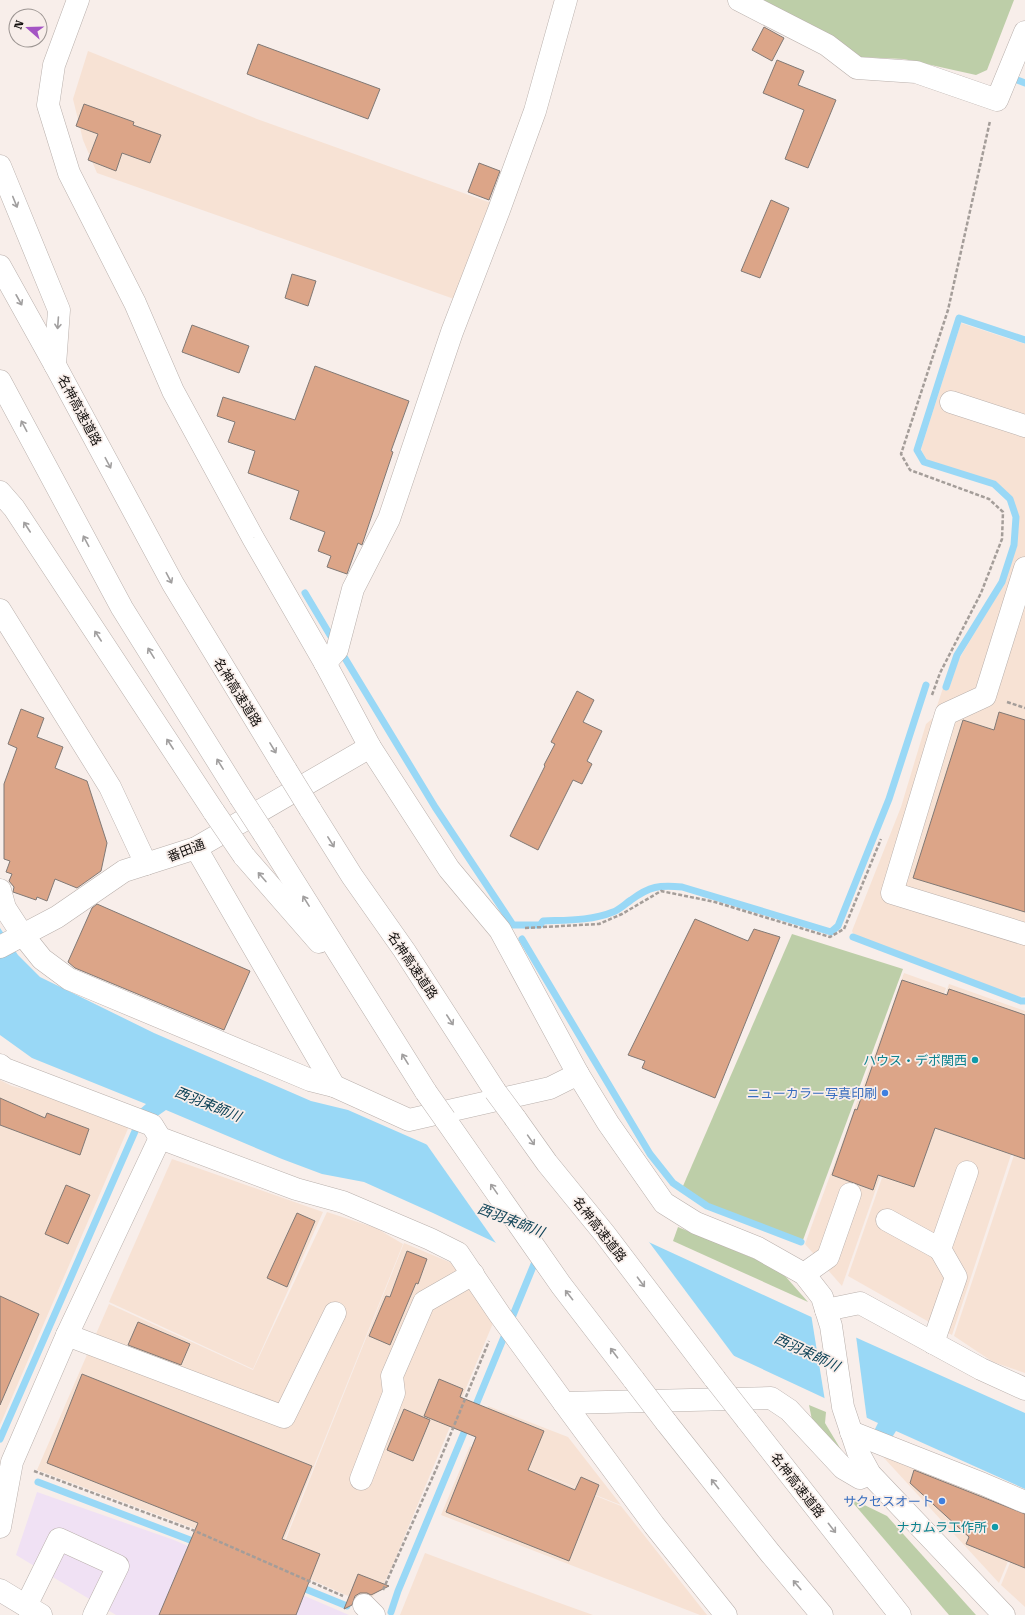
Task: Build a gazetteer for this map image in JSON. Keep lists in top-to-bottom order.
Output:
{
  "streets": {
    "main road": ["名神高速道路", "番田通"]
  },
  "water": ["西羽束師川"],
  "places": [
    "ハウス・デポ関西",
    "ニューカラー写真印刷",
    "サクセスオート",
    "ナカムラ工作所"
  ],
  "north": "left"
}
